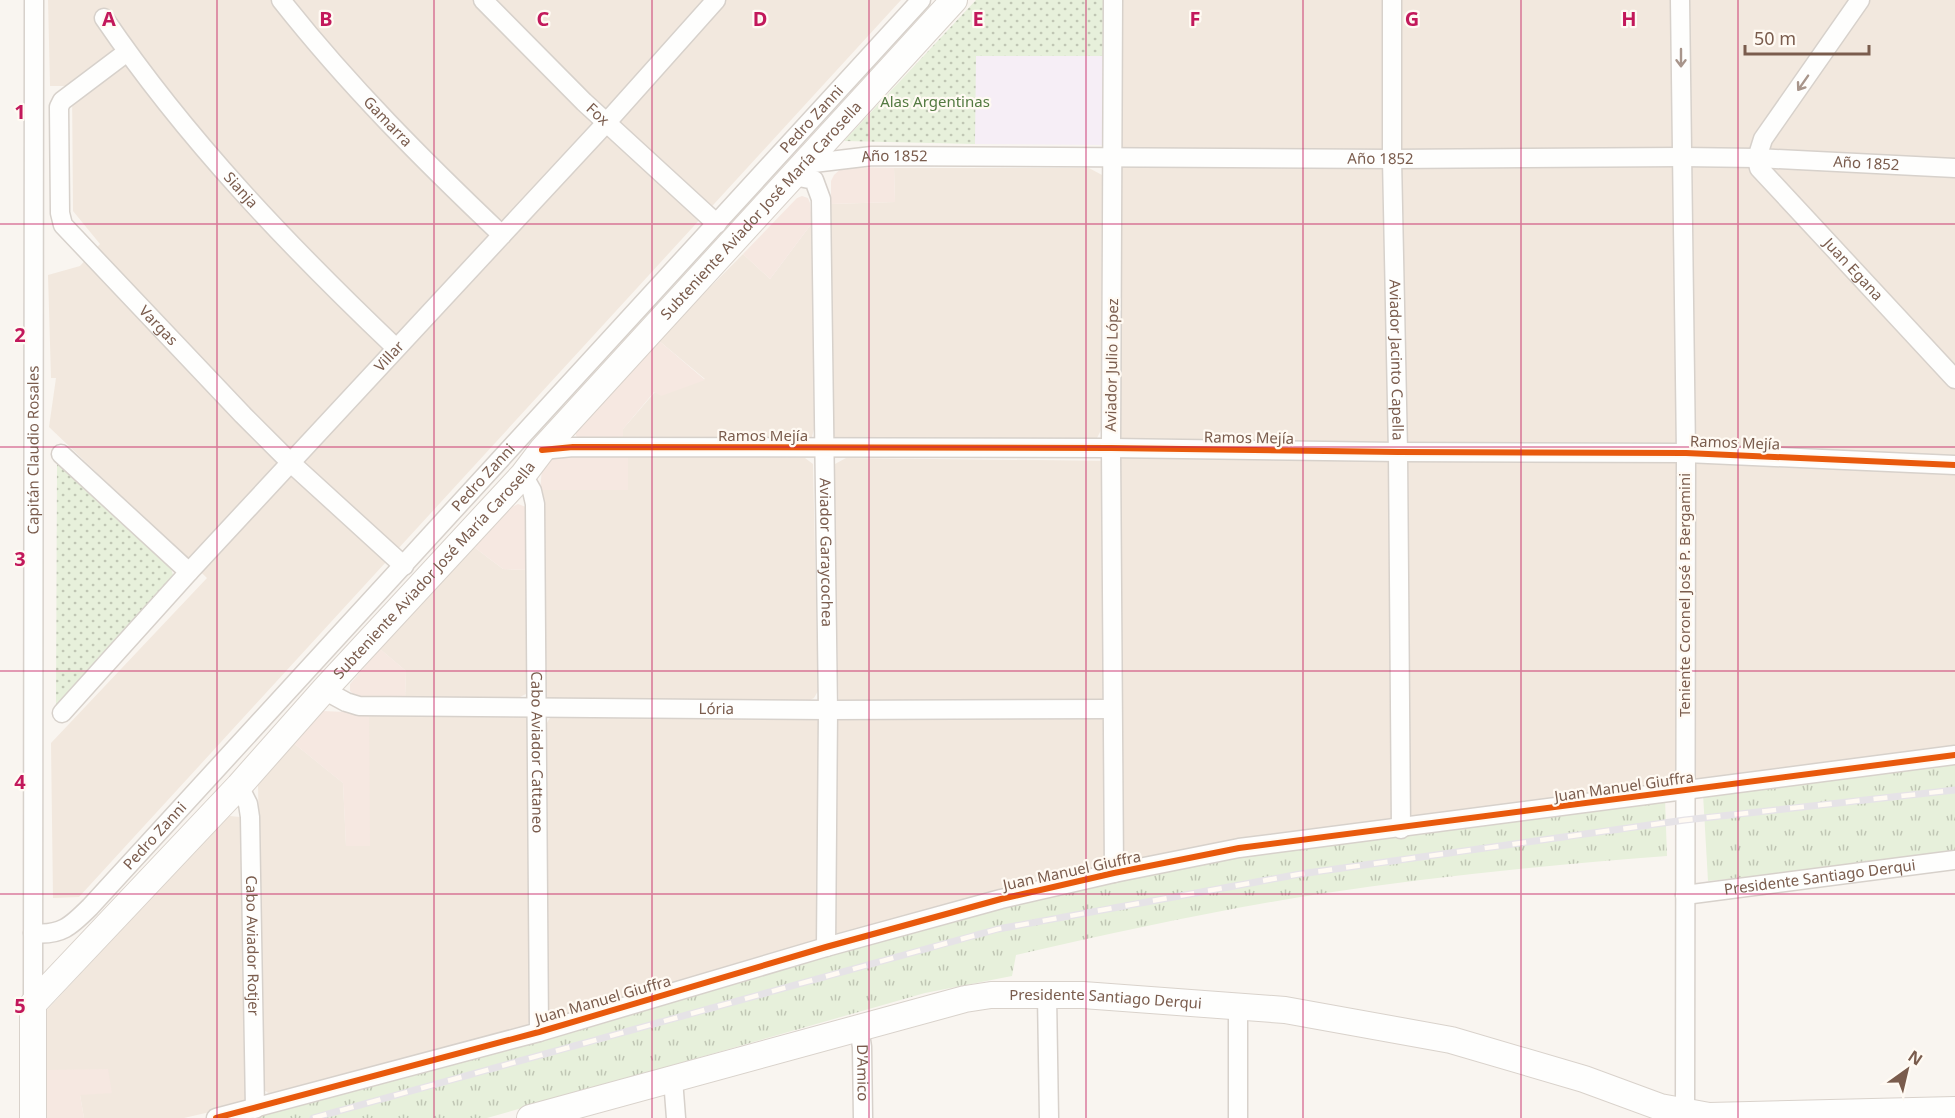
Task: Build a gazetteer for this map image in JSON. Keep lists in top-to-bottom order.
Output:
{
  "streets": {
    "street": [
      "Fox",
      "Pedro Zanni",
      "Gamarra",
      "Año 1852",
      "Sianja",
      "Subteniente Aviador José María Carosella",
      "Juan Egana",
      "Vargas",
      "Villar",
      "Aviador Jacinto Capella",
      "Aviador Julio López",
      "Ramos Mejía",
      "Capitán Claudio Rosales",
      "Aviador Garaycochea",
      "Teniente Coronel José P. Bergamini",
      "Lória",
      "Cabo Aviador Cattaneo",
      "Juan Manuel Giuffra",
      "Presidente Santiago Derqui",
      "Cabo Aviador Rotjer",
      "D'Amico"
    ]
  },
  "crossings": [
    ["Fox", "Pedro Zanni"],
    ["Fox", "Villar"],
    ["Pedro Zanni", "Vargas"],
    ["Pedro Zanni", "Capitán Claudio Rosales"],
    ["Gamarra", "Villar"],
    ["Año 1852", "Subteniente Aviador José María Carosella"],
    ["Año 1852", "Juan Egana"],
    ["Año 1852", "Aviador Jacinto Capella"],
    ["Año 1852", "Aviador Julio López"],
    ["Año 1852", "Aviador Garaycochea"],
    ["Año 1852", "Teniente Coronel José P. Bergamini"],
    ["Sianja", "Vargas"],
    ["Sianja", "Villar"],
    ["Subteniente Aviador José María Carosella", "Ramos Mejía"],
    ["Subteniente Aviador José María Carosella", "Capitán Claudio Rosales"],
    ["Subteniente Aviador José María Carosella", "Aviador Garaycochea"],
    ["Subteniente Aviador José María Carosella", "Lória"],
    ["Subteniente Aviador José María Carosella", "Cabo Aviador Cattaneo"],
    ["Subteniente Aviador José María Carosella", "Cabo Aviador Rotjer"],
    ["Vargas", "Villar"],
    ["Aviador Jacinto Capella", "Ramos Mejía"],
    ["Aviador Jacinto Capella", "Juan Manuel Giuffra"],
    ["Aviador Julio López", "Ramos Mejía"],
    ["Aviador Julio López", "Lória"],
    ["Aviador Julio López", "Juan Manuel Giuffra"],
    ["Ramos Mejía", "Aviador Garaycochea"],
    ["Ramos Mejía", "Teniente Coronel José P. Bergamini"],
    ["Aviador Garaycochea", "Lória"],
    ["Aviador Garaycochea", "Juan Manuel Giuffra"],
    ["Teniente Coronel José P. Bergamini", "Juan Manuel Giuffra"],
    ["Teniente Coronel José P. Bergamini", "Presidente Santiago Derqui"],
    ["Lória", "Cabo Aviador Cattaneo"],
    ["Cabo Aviador Cattaneo", "Juan Manuel Giuffra"],
    ["Juan Manuel Giuffra", "Cabo Aviador Rotjer"],
    ["Presidente Santiago Derqui", "D'Amico"]
  ],
  "parks": ["Alas Argentinas"],
  "scale_bar": "50 m",
  "north": "top right",
  "grid": {
    "columns": [
      "A",
      "B",
      "C",
      "D",
      "E",
      "F",
      "G",
      "H"
    ],
    "rows": [
      "1",
      "2",
      "3",
      "4",
      "5"
    ]
  }
}
